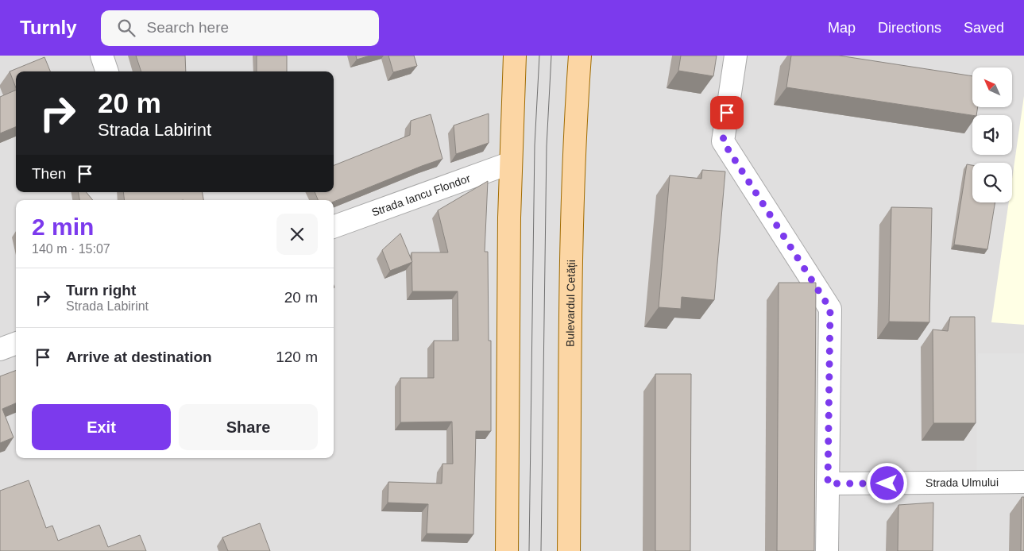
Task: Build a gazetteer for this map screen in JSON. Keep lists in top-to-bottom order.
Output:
{
  "streets": {
    "main road": ["Bulevardul Cetății"],
    "street": ["Strada Iancu Flondor", "Strada Ulmului"]
  },
  "north": "top left",
  "page": {
    "header": "Turnly",
    "search": "Search here",
    "nav": ["Map", "Directions", "Saved"],
    "turn": ["20 m", "Strada Labirint"],
    "then": "Then",
    "heading": ["2 min", "140 m · 15:07"],
    "list": [
      {
        "name": "Turn right",
        "note": "Strada Labirint",
        "value": "20 m"
      },
      {
        "name": "Arrive at destination",
        "value": "120 m"
      }
    ],
    "buttons": ["Exit", "Share"]
  }
}
